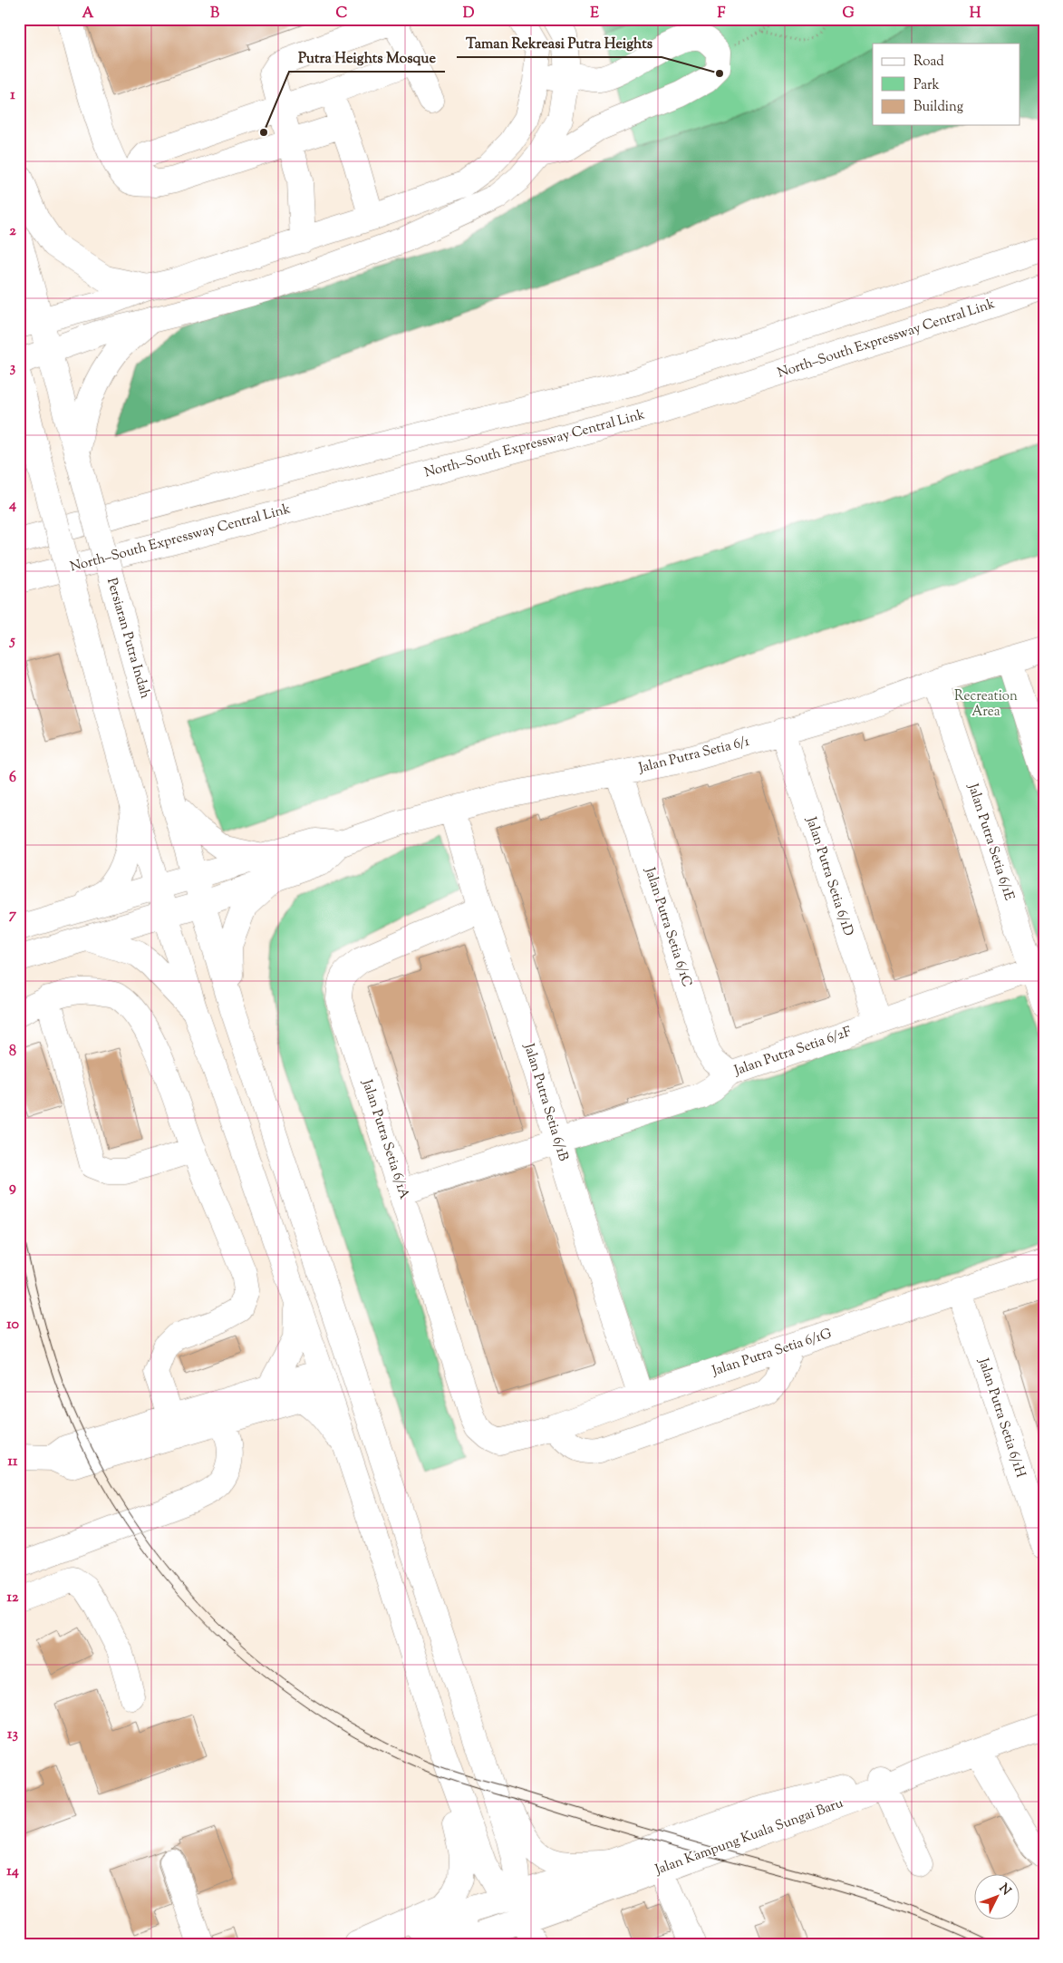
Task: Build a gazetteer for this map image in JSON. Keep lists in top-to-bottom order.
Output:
{
  "streets": {
    "main road": [
      "North–South Expressway Central Link",
      "Persiaran Putra Indah",
      "Jalan Putra Setia 6/1",
      "Jalan Putra Setia 6/1E",
      "Jalan Putra Setia 6/1D",
      "Jalan Putra Setia 6/1C",
      "Jalan Putra Setia 6/2F",
      "Jalan Putra Setia 6/1B",
      "Jalan Putra Setia 6/1A",
      "Jalan Putra Setia 6/1G",
      "Jalan Putra Setia 6/1H",
      "Jalan Kampung Kuala Sungai Baru"
    ]
  },
  "crossings": [
    ["Jalan Putra Setia 6/1", "Jalan Putra Setia 6/1E"],
    ["Jalan Putra Setia 6/1", "Jalan Putra Setia 6/1D"],
    ["Jalan Putra Setia 6/1", "Jalan Putra Setia 6/1C"],
    ["Jalan Putra Setia 6/1", "Jalan Putra Setia 6/1B"],
    ["Jalan Putra Setia 6/1E", "Jalan Putra Setia 6/2F"],
    ["Jalan Putra Setia 6/1D", "Jalan Putra Setia 6/2F"],
    ["Jalan Putra Setia 6/1C", "Jalan Putra Setia 6/2F"],
    ["Jalan Putra Setia 6/2F", "Jalan Putra Setia 6/1B"],
    ["Jalan Putra Setia 6/2F", "Jalan Putra Setia 6/1A"],
    ["Jalan Putra Setia 6/1B", "Jalan Putra Setia 6/1A"],
    ["Jalan Putra Setia 6/1B", "Jalan Putra Setia 6/1G"],
    ["Jalan Putra Setia 6/1A", "Jalan Putra Setia 6/1G"],
    ["Jalan Putra Setia 6/1G", "Jalan Putra Setia 6/1H"]
  ],
  "parks": ["Recreation Area"],
  "places": ["Taman Rekreasi Putra Heights", "Putra Heights Mosque"],
  "legend": ["Road", "Park", "Building"],
  "north": "top right",
  "grid": {
    "columns": [
      "A",
      "B",
      "C",
      "D",
      "E",
      "F",
      "G",
      "H"
    ],
    "rows": [
      "1",
      "2",
      "3",
      "4",
      "5",
      "6",
      "7",
      "8",
      "9",
      "10",
      "11",
      "12",
      "13",
      "14"
    ]
  }
}
